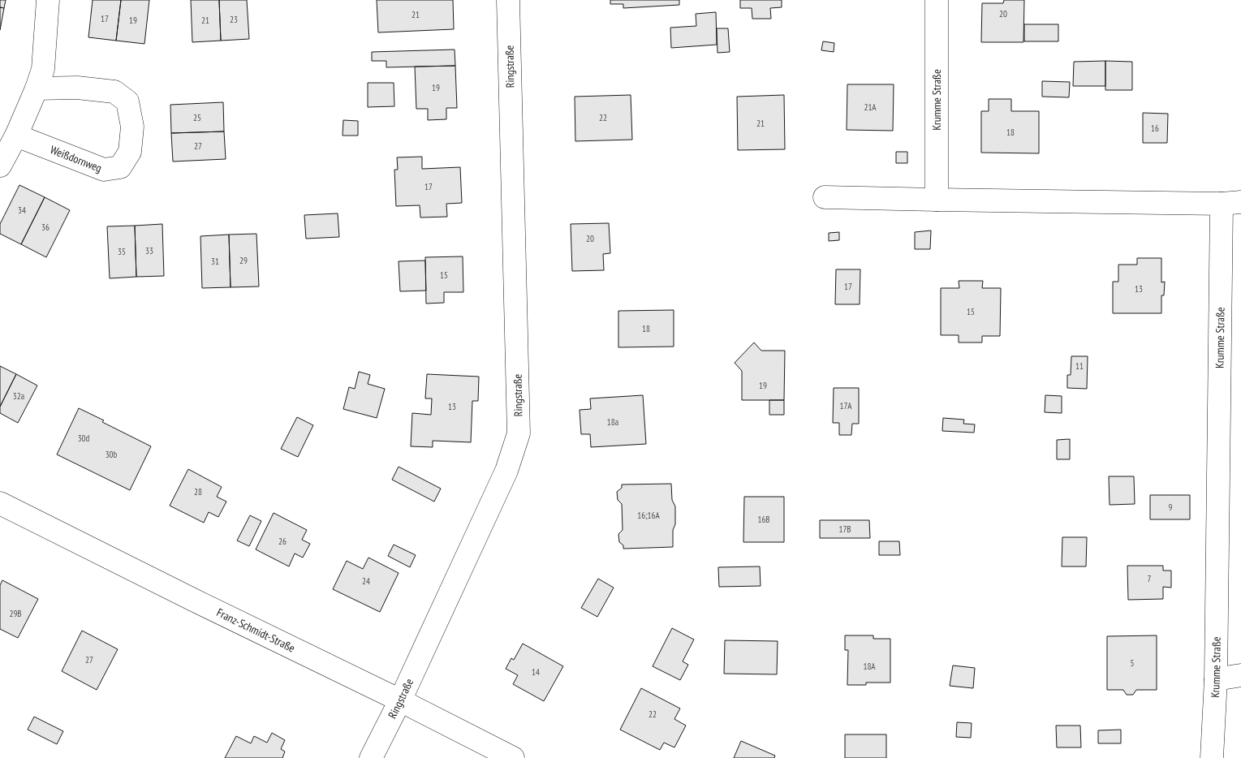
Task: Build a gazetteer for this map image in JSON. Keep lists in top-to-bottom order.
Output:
{
  "streets": {
    "street": [
      "Ringstraße",
      "Krumme Straße",
      "Weißdornweg",
      "Franz-Schmidt-Straße"
    ]
  },
  "crossings": [
    ["Ringstraße", "Franz-Schmidt-Straße"]
  ],
  "house_numbers": [
    "20",
    "21",
    "17",
    "23",
    "19",
    "21",
    "19",
    "21A",
    "25",
    "22",
    "21",
    "16",
    "18",
    "27",
    "17",
    "34",
    "36",
    "20",
    "33",
    "35",
    "29",
    "31",
    "15",
    "17",
    "13",
    "15",
    "18",
    "11",
    "19",
    "32a",
    "17A",
    "13",
    "18a",
    "30d",
    "30b",
    "28",
    "9",
    "16;16A",
    "16B",
    "17B",
    "26",
    "7",
    "24",
    "29B",
    "27",
    "5",
    "18A",
    "14",
    "22"
  ]
}
